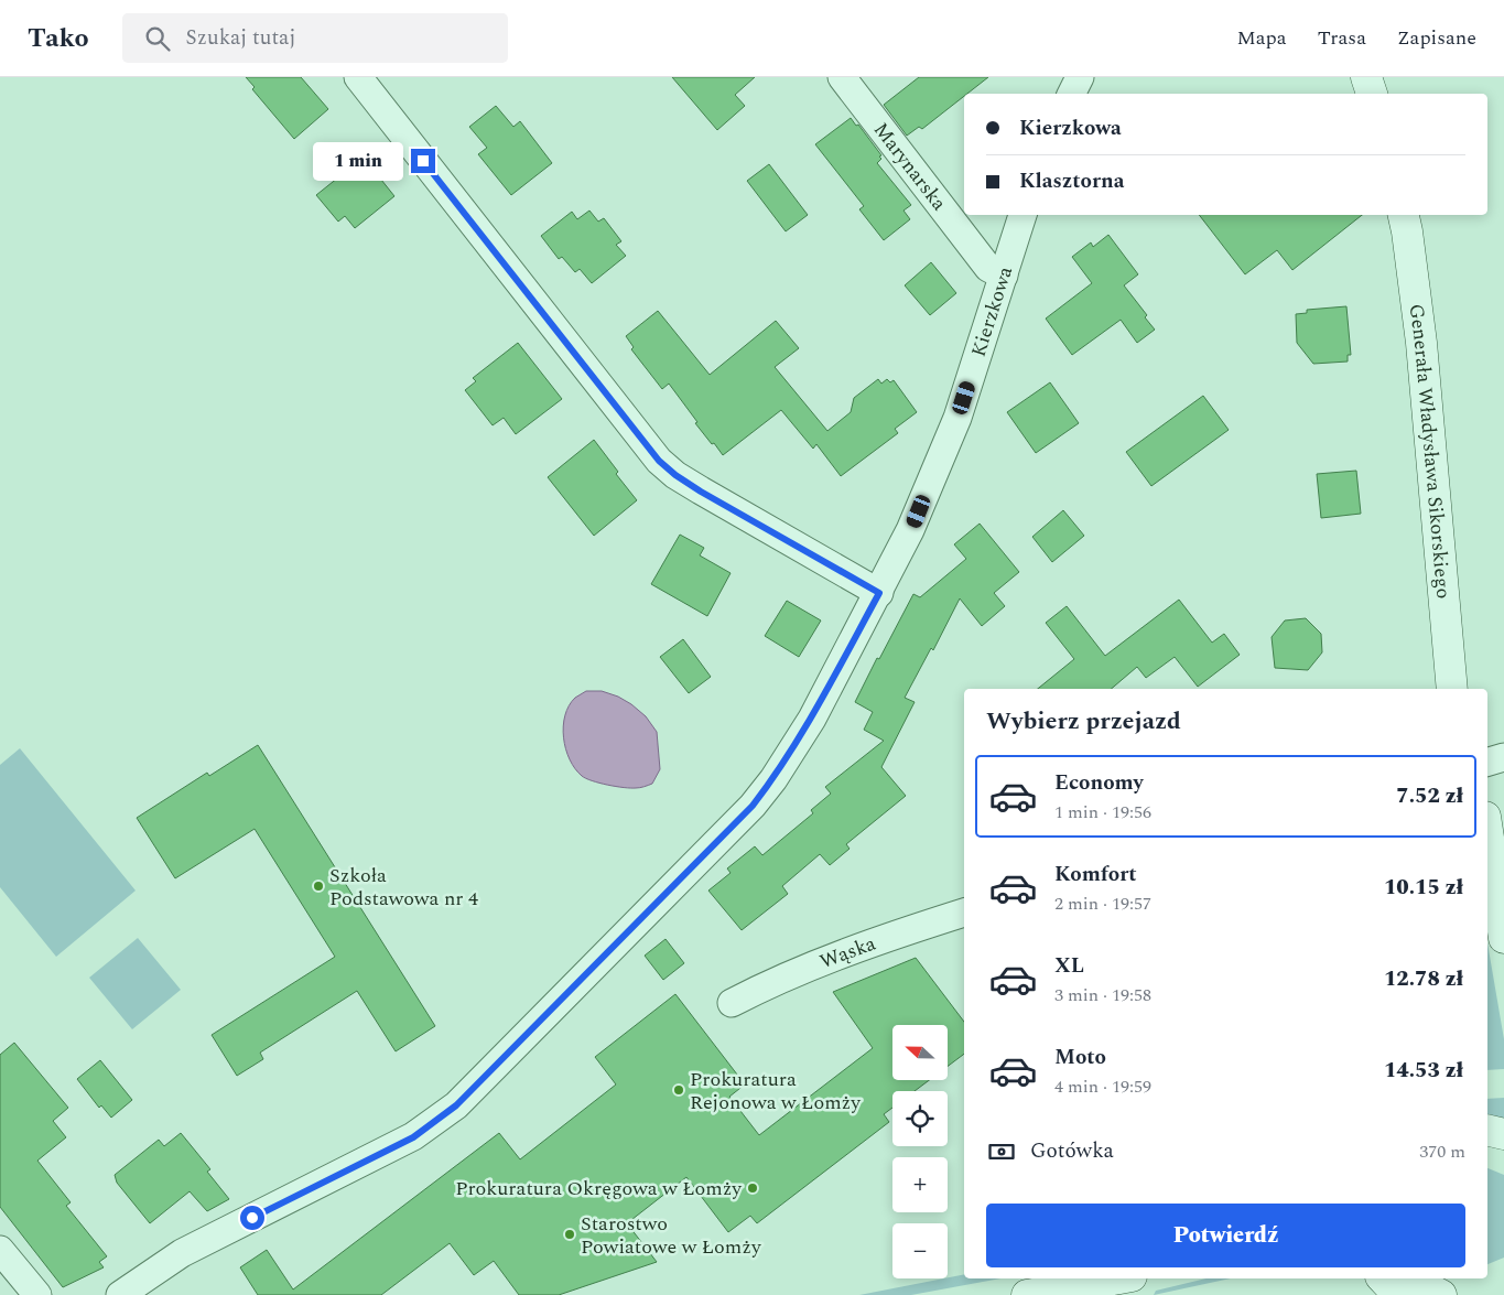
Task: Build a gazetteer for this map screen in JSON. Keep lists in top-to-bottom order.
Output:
{
  "streets": {
    "street": [
      "Marynarska",
      "Kierzkowa",
      "Generała Władysława Sikorskiego",
      "Wąska"
    ]
  },
  "crossings": [
    ["Marynarska", "Kierzkowa"]
  ],
  "places": [
    "Szkoła Podstawowa nr 4",
    "Prokuratura Rejonowa w Łomży",
    "Prokuratura Okręgowa w Łomży",
    "Starostwo Powiatowe w Łomży"
  ],
  "north": "left",
  "page": {
    "header": "Tako",
    "search": "Szukaj tutaj",
    "nav": ["Mapa", "Trasa", "Zapisane"],
    "banner": ["Kierzkowa", "Klasztorna"],
    "bubble": "1 min",
    "heading": "Wybierz przejazd",
    "list": [
      {
        "name": "Economy",
        "note": "1 min · 19:56",
        "value": "7.52 zł"
      },
      {
        "name": "Komfort",
        "note": "2 min · 19:57",
        "value": "10.15 zł"
      },
      {
        "name": "XL",
        "note": "3 min · 19:58",
        "value": "12.78 zł"
      },
      {
        "name": "Moto",
        "note": "4 min · 19:59",
        "value": "14.53 zł"
      }
    ],
    "map_buttons": ["+", "−"],
    "pay": ["Gotówka", "370 m"],
    "buttons": "Potwierdź"
  }
}
